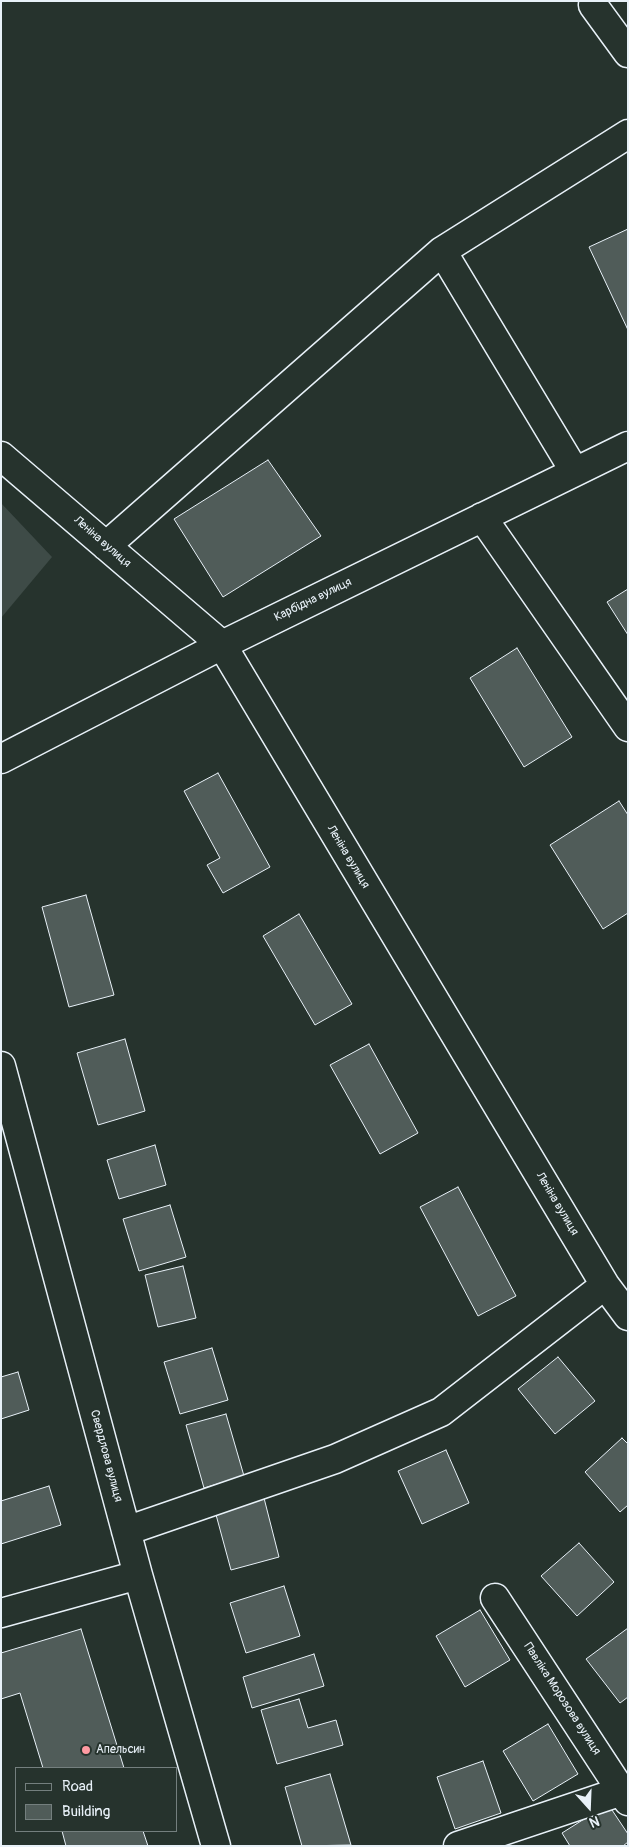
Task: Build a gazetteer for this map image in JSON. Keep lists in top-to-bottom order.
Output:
{
  "streets": {
    "street": [
      "Леніна вулиця",
      "Карбідна вулиця",
      "Свердлова вулиця",
      "Павліка Морозова вулиця"
    ]
  },
  "crossings": [
    ["Леніна вулиця", "Карбідна вулиця"]
  ],
  "places": ["Апельсин"],
  "legend": ["Road", "Building"],
  "north": "bottom"
}
